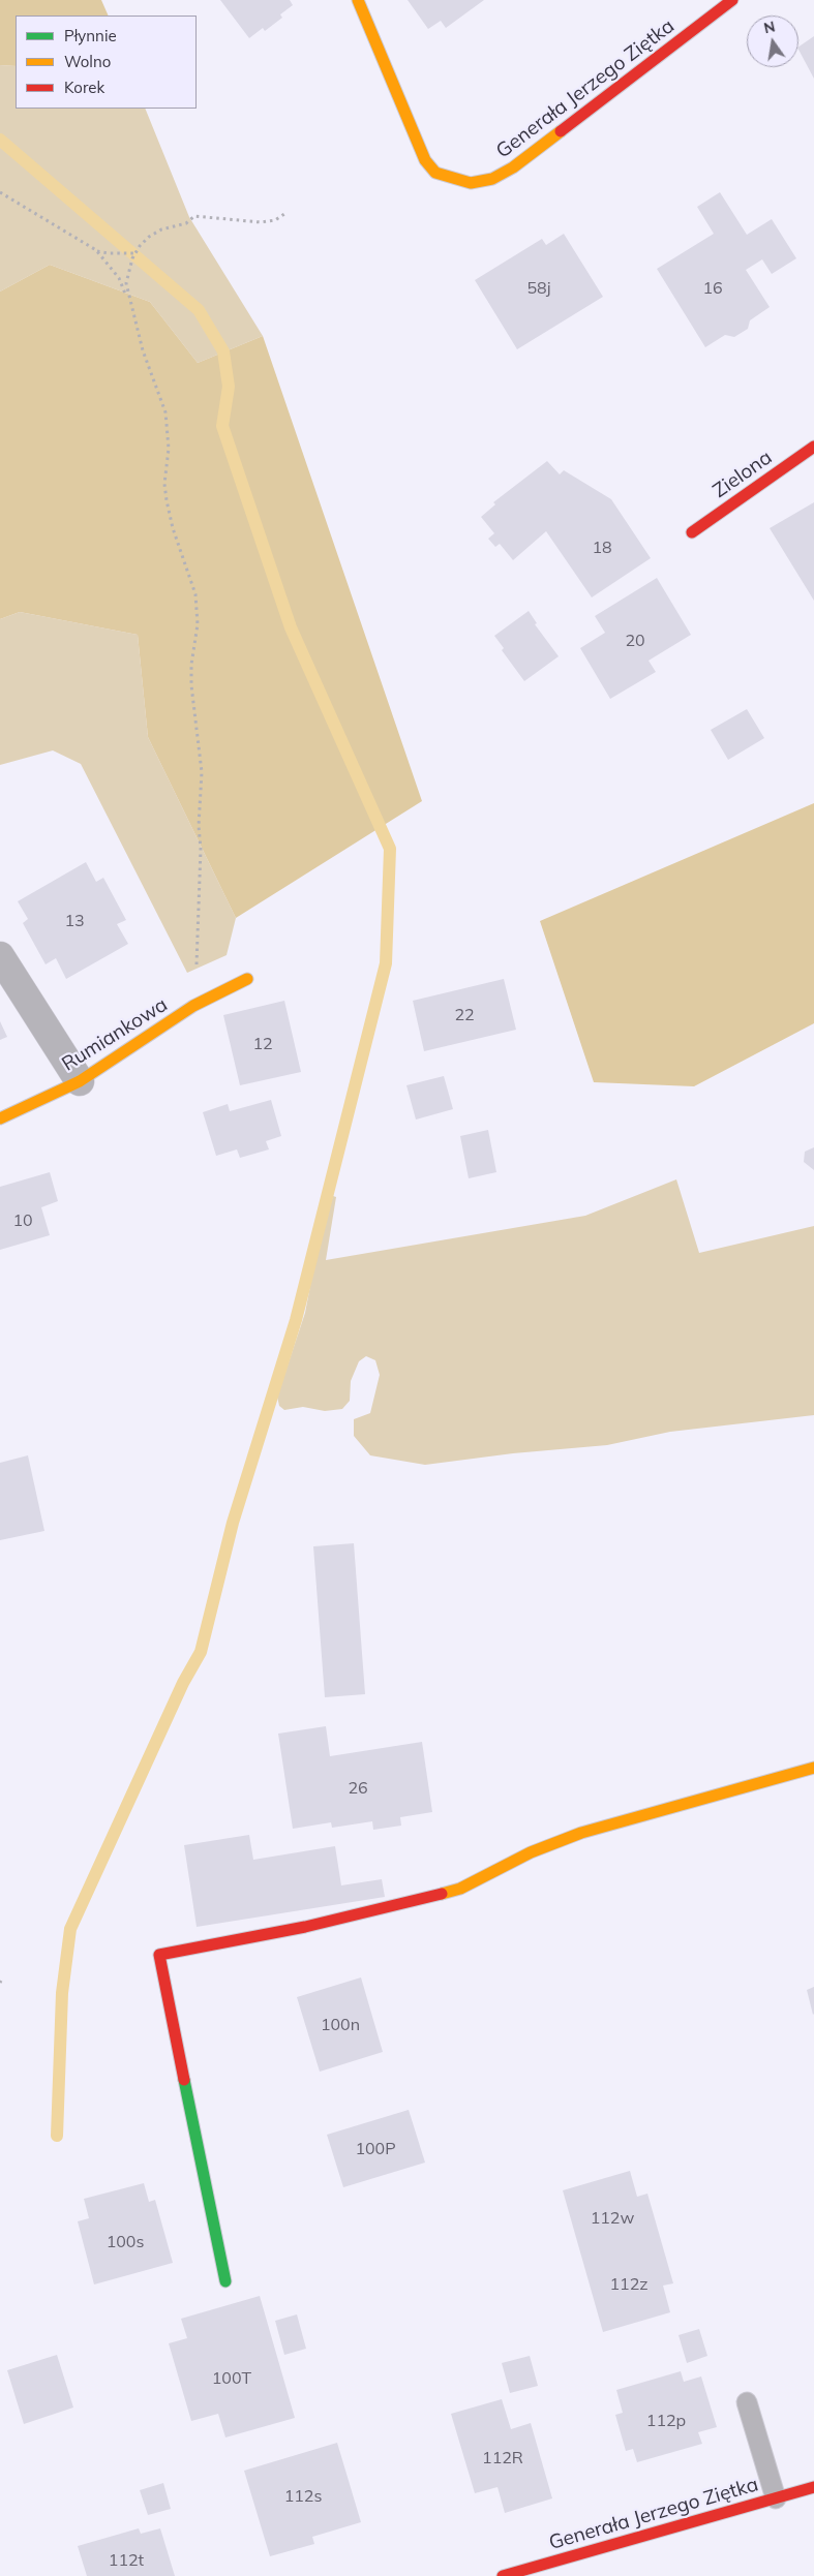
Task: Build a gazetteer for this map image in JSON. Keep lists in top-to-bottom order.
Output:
{
  "streets": {
    "street": ["Generała Jerzego Ziętka", "Zielona", "Rumiankowa"]
  },
  "house_numbers": [
    "58j",
    "16",
    "18",
    "20",
    "13",
    "22",
    "12",
    "10",
    "26",
    "100n",
    "100P",
    "112w",
    "100s",
    "112z",
    "100T",
    "112p",
    "112R",
    "112s",
    "112t"
  ],
  "legend": ["Płynnie", "Wolno", "Korek"],
  "north": "top"
}
